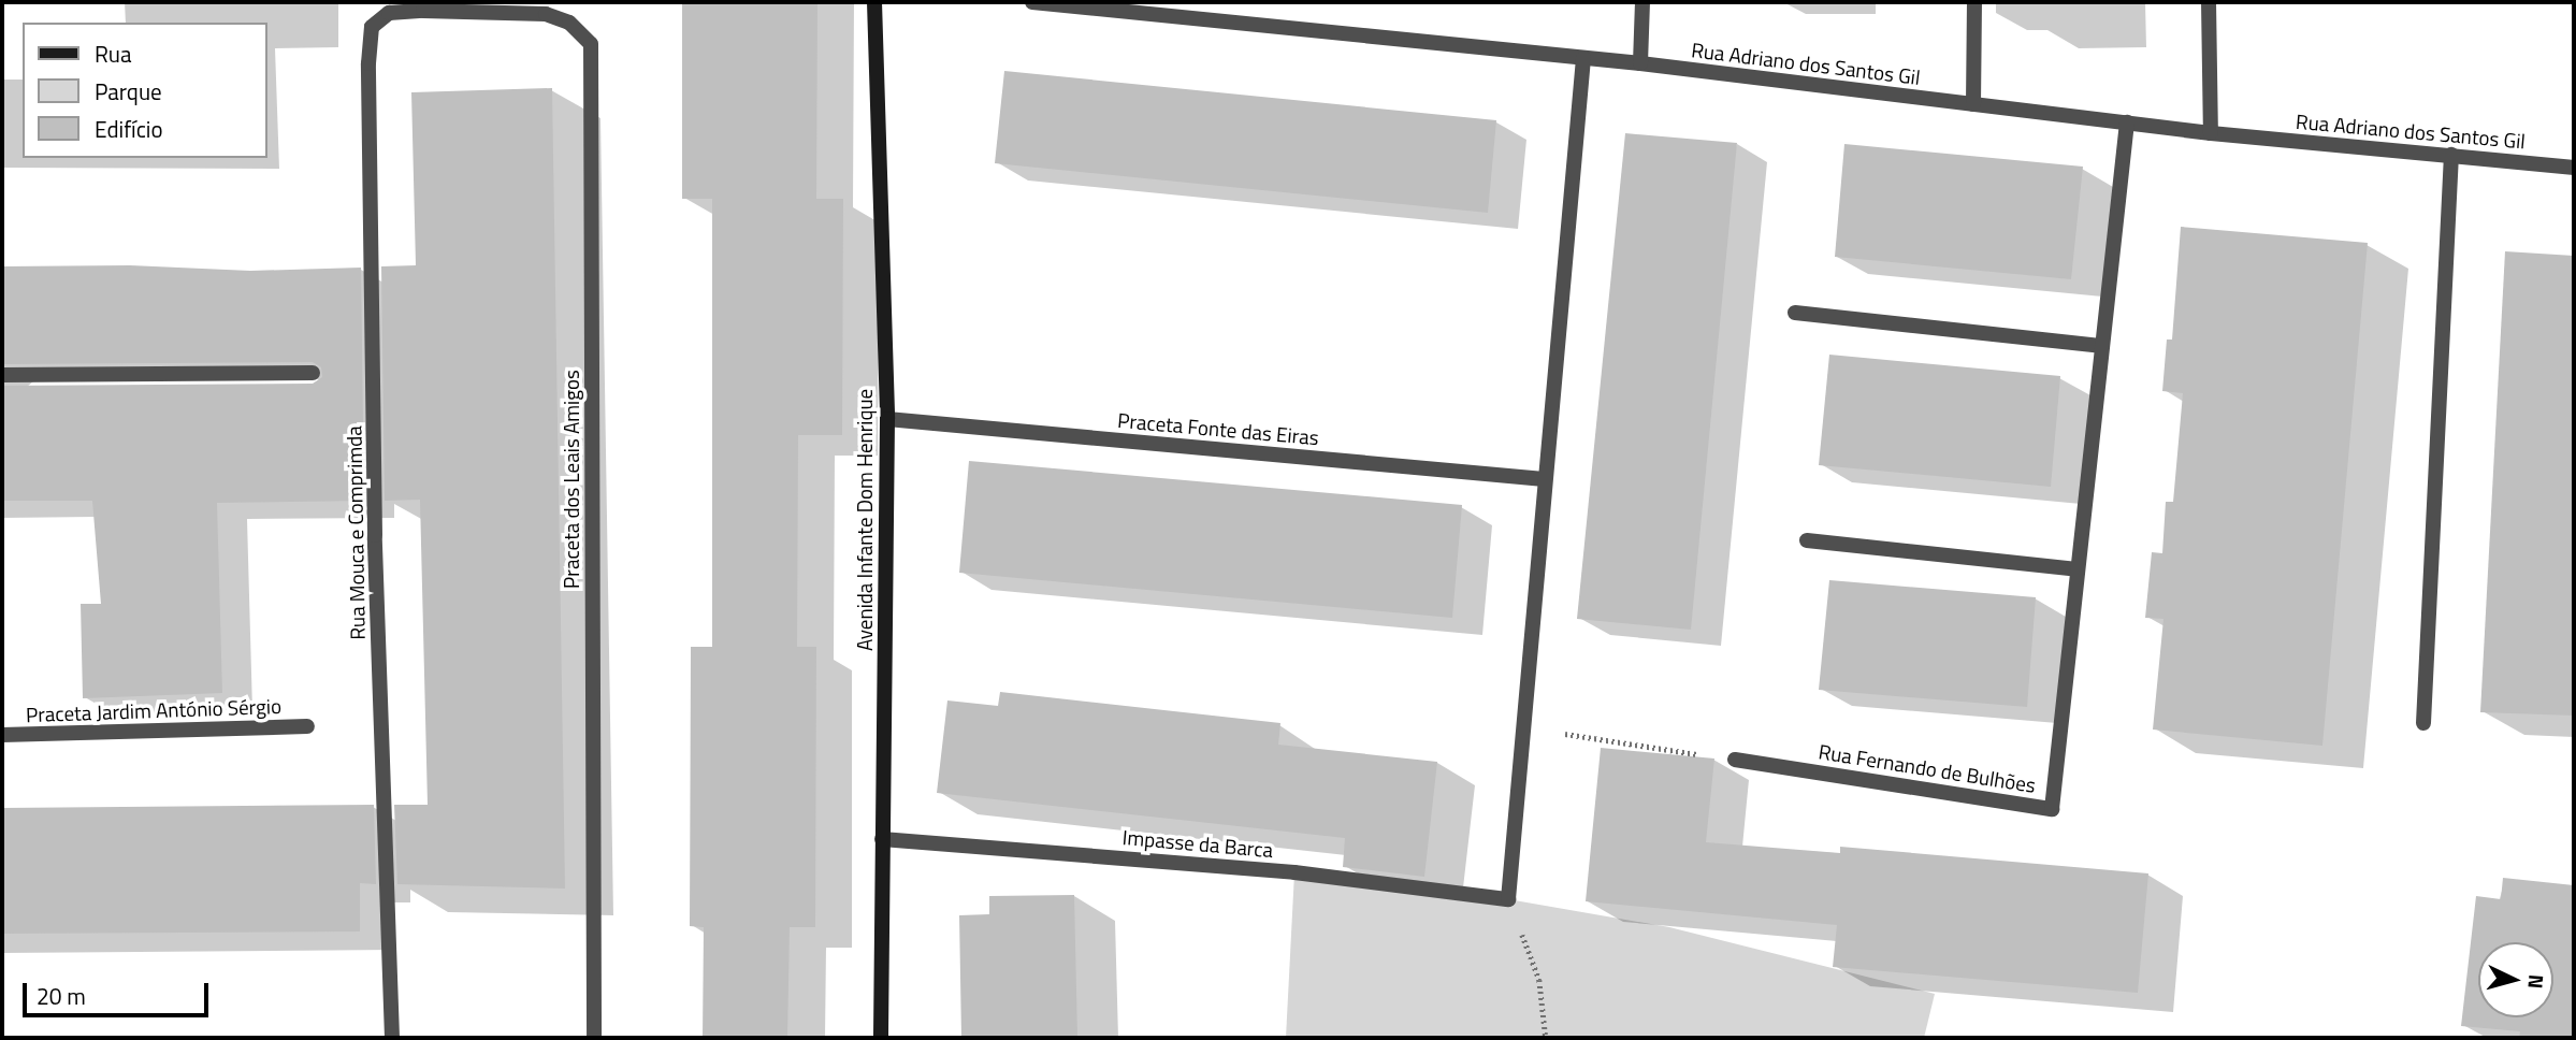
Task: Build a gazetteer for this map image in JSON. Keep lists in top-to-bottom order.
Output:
{
  "streets": {
    "street": [
      "Rua Adriano dos Santos Gil",
      "Praceta Fonte das Eiras",
      "Praceta dos Leais Amigos",
      "Avenida Infante Dom Henrique",
      "Rua Mouca e Comprimda",
      "Praceta Jardim António Sérgio",
      "Rua Fernando de Bulhões",
      "Impasse da Barca"
    ]
  },
  "crossings": [
    ["Rua Adriano dos Santos Gil", "Rua Fernando de Bulhões"],
    ["Praceta Fonte das Eiras", "Avenida Infante Dom Henrique"],
    ["Praceta dos Leais Amigos", "Rua Mouca e Comprimda"],
    ["Avenida Infante Dom Henrique", "Impasse da Barca"]
  ],
  "legend": ["Rua", "Parque", "Edifício"],
  "scale_bar": "20 m",
  "north": "right"
}
